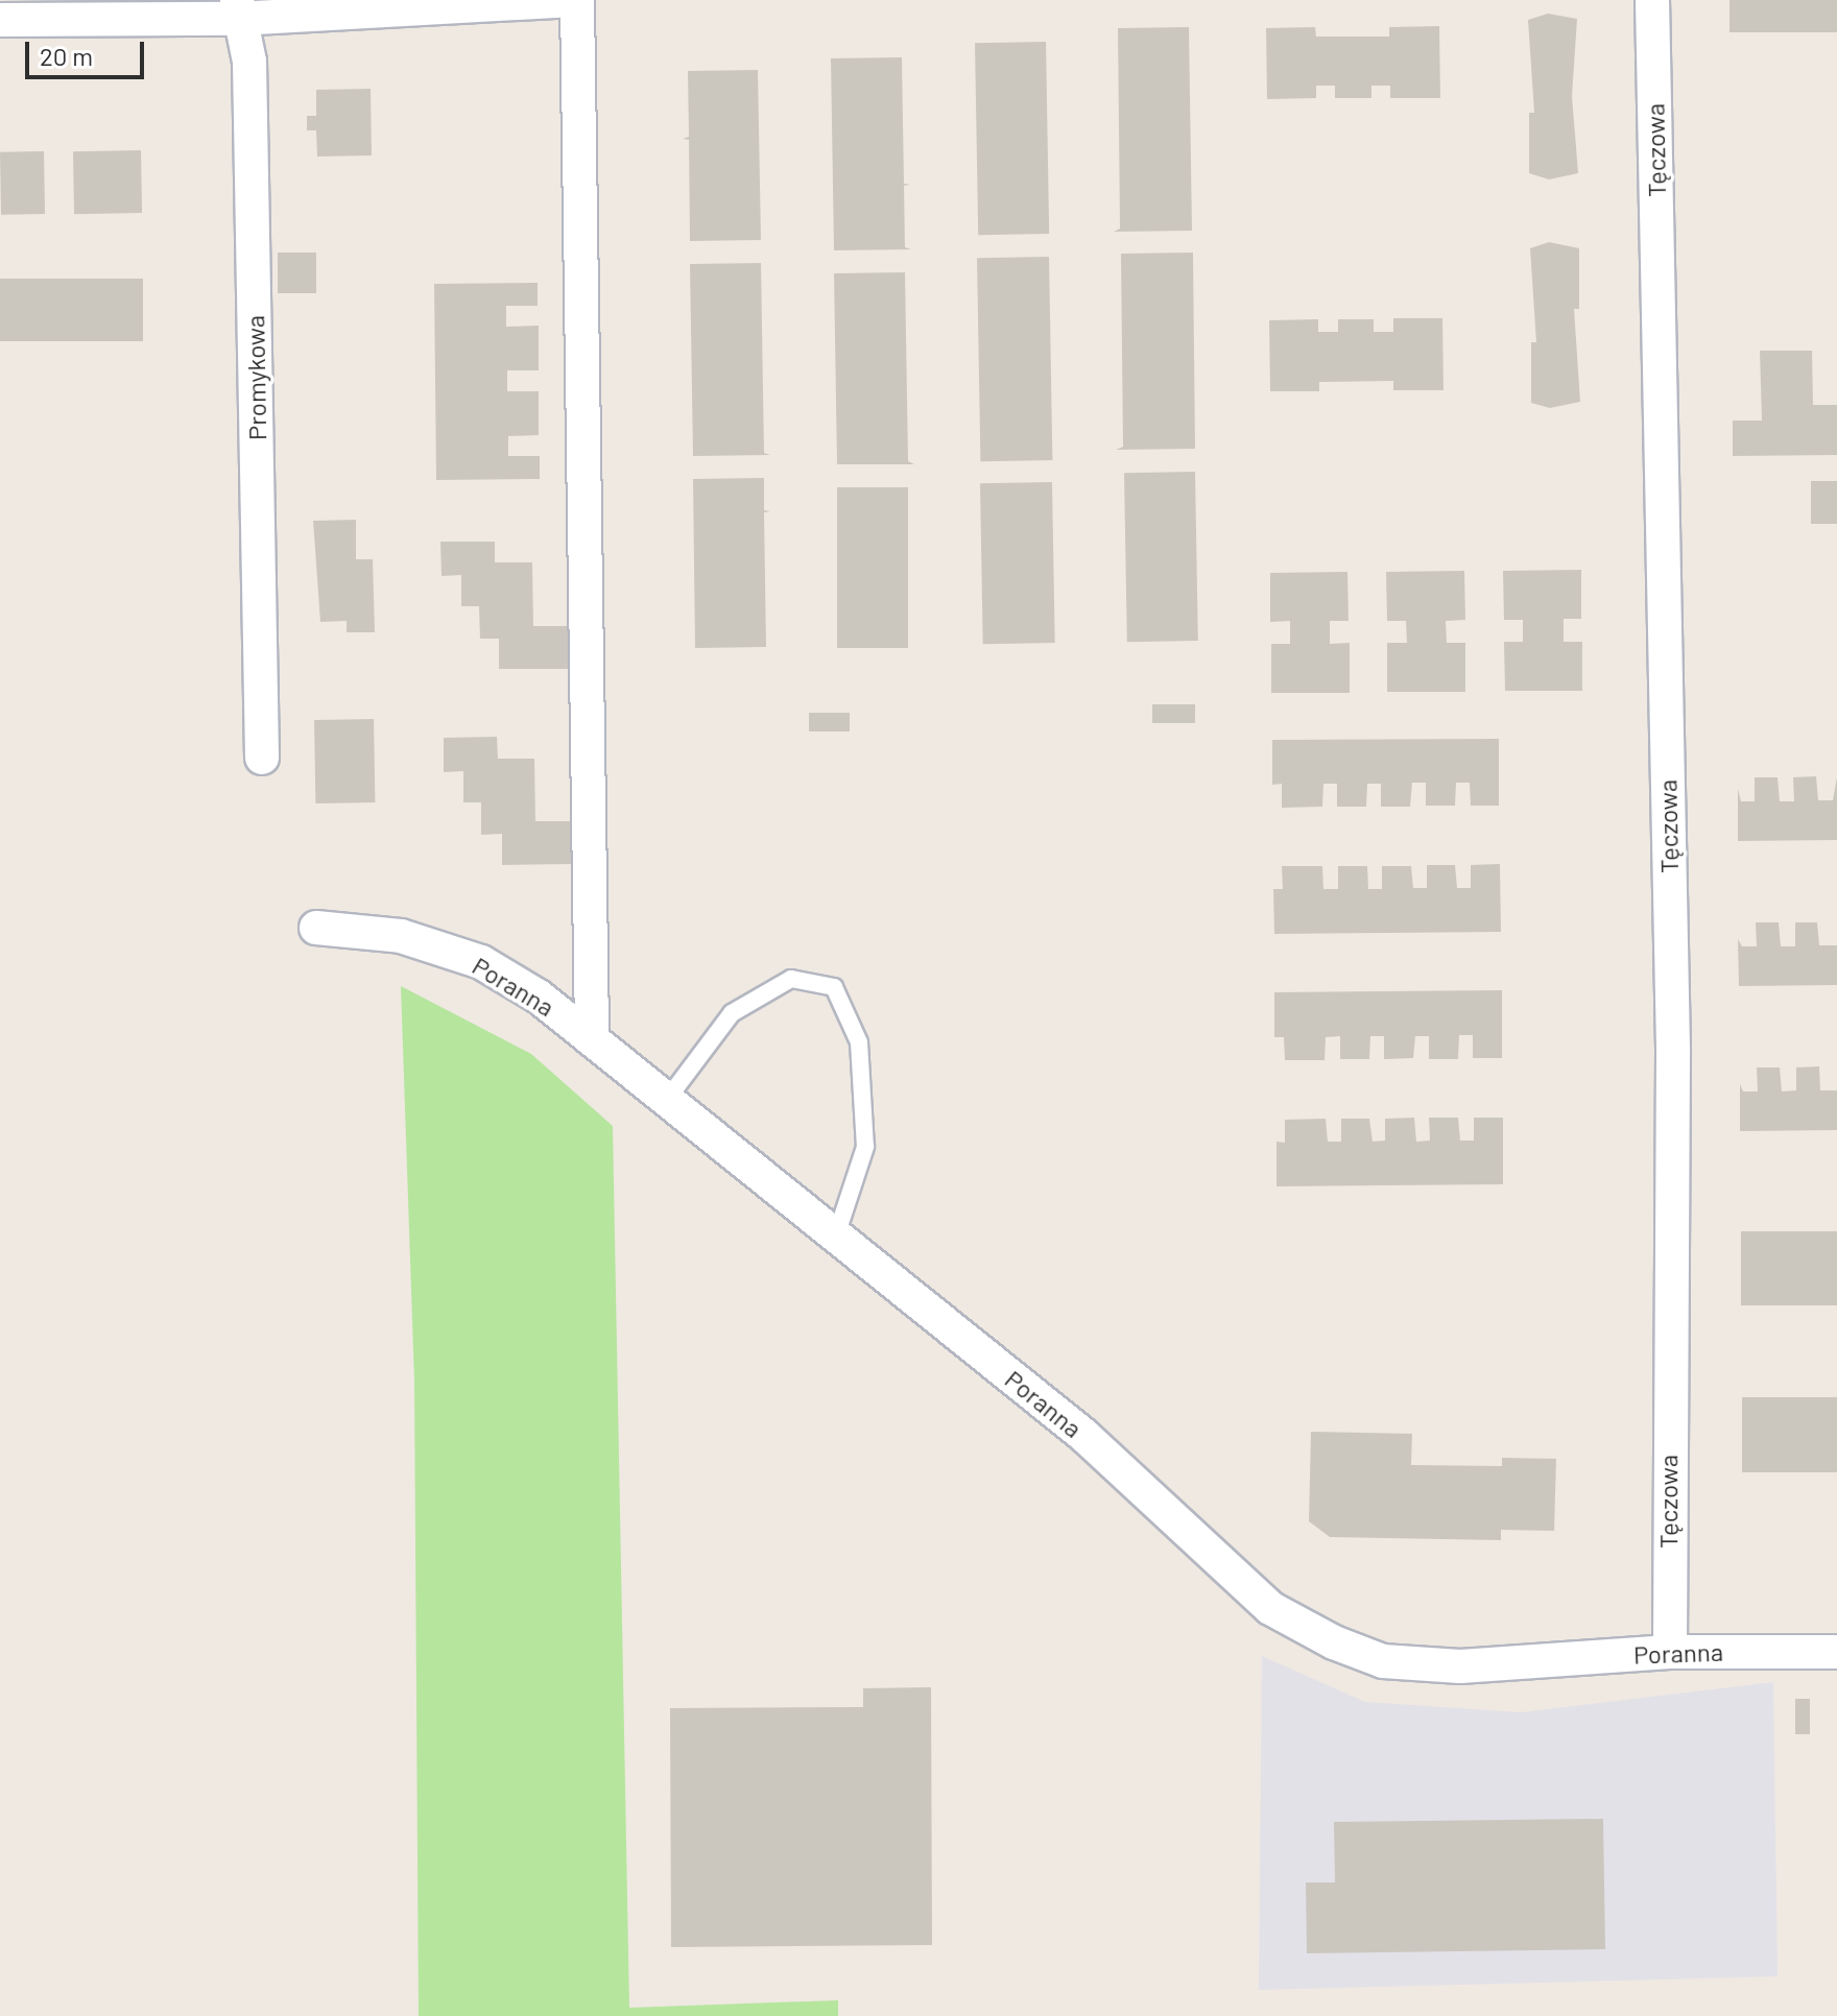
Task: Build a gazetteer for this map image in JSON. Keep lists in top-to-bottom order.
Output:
{
  "streets": {
    "street": ["Tęczowa", "Promykowa", "Poranna"]
  },
  "crossings": [
    ["Tęczowa", "Poranna"]
  ],
  "scale_bar": "20 m"
}
